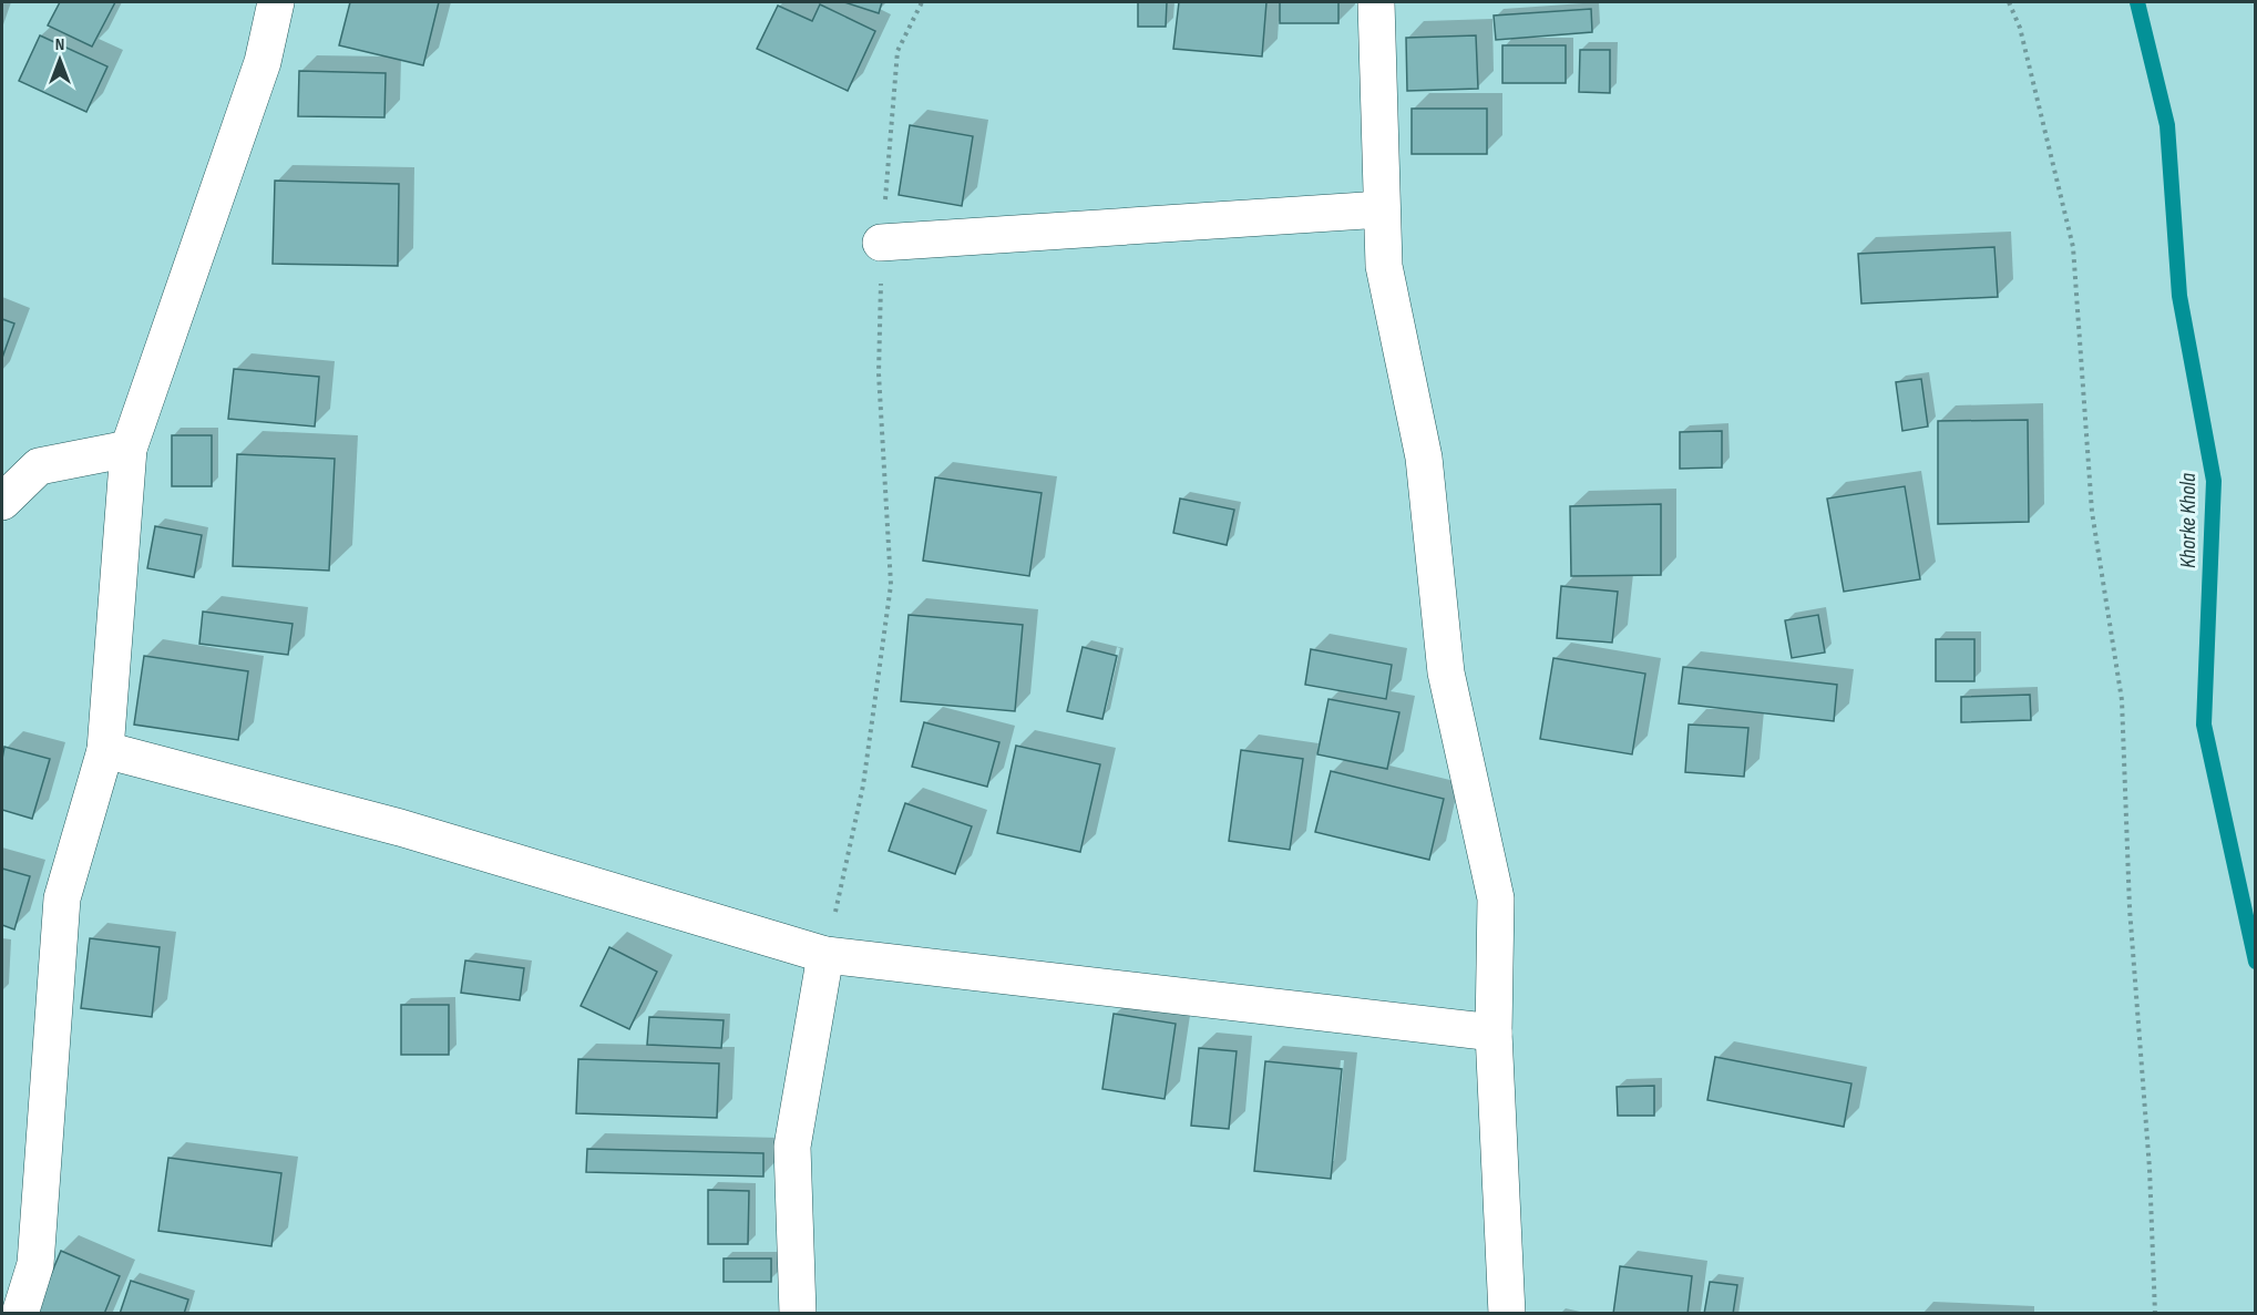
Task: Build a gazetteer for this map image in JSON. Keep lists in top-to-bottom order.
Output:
{
  "water": ["Khorke Khola"],
  "north": "top"
}
